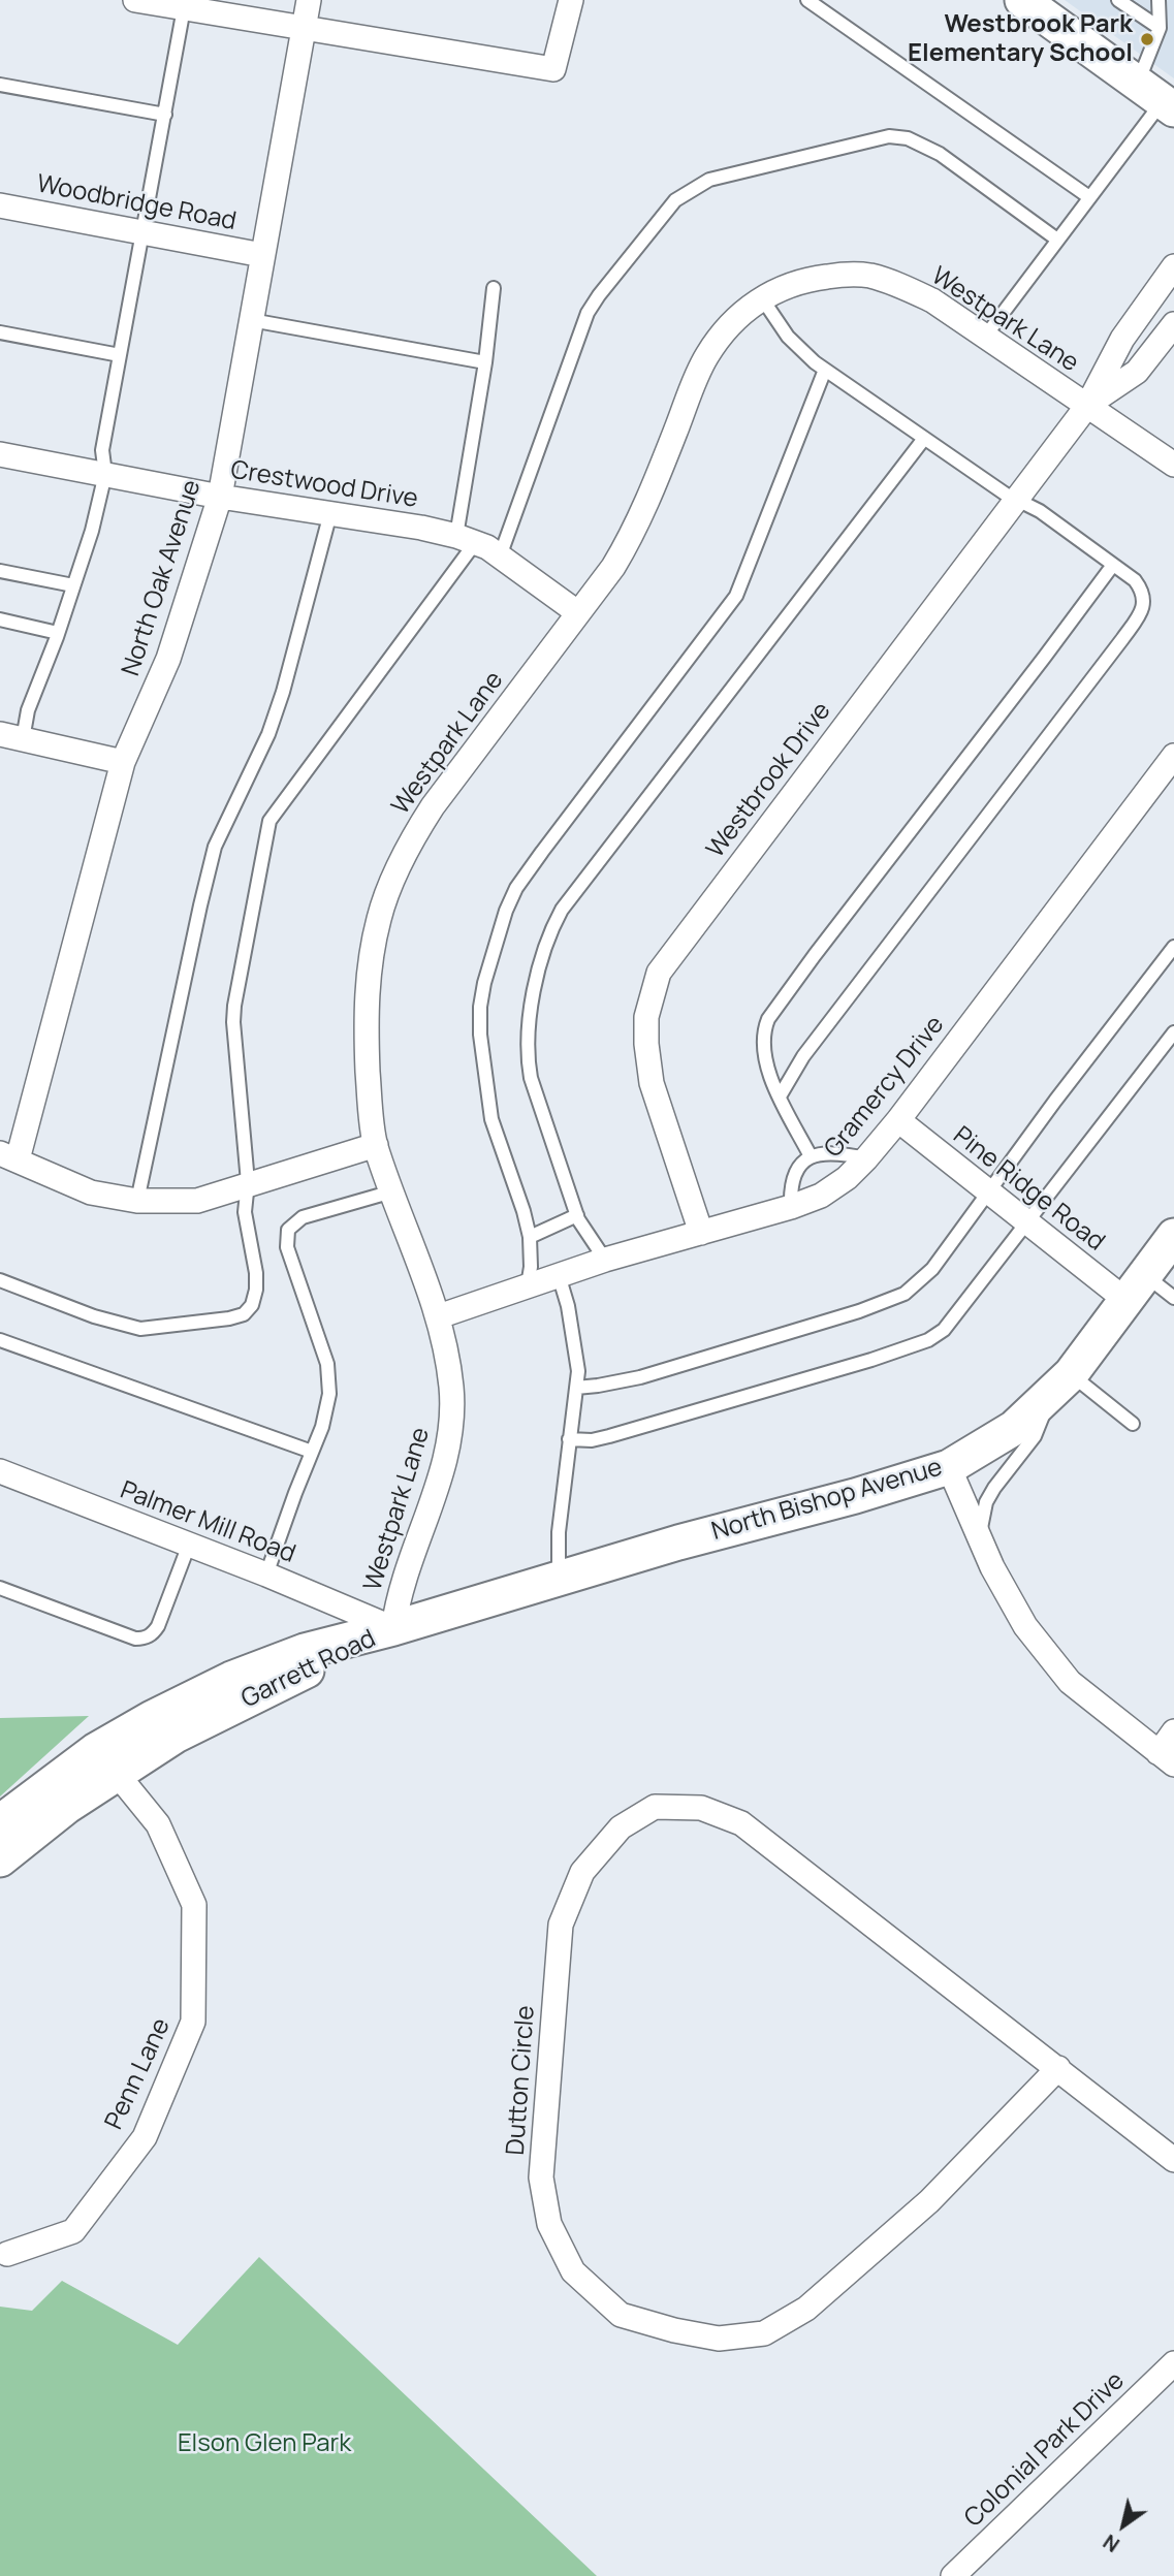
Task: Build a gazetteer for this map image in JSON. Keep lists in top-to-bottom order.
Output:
{
  "streets": {
    "main road": ["North Bishop Avenue", "Garrett Road"],
    "street": [
      "Woodbridge Road",
      "Westpark Lane",
      "Crestwood Drive",
      "North Oak Avenue",
      "Westbrook Drive",
      "Gramercy Drive",
      "Pine Ridge Road",
      "Palmer Mill Road",
      "Penn Lane",
      "Dutton Circle",
      "Colonial Park Drive"
    ]
  },
  "crossings": [
    ["Woodbridge Road", "North Oak Avenue"],
    ["Westpark Lane", "Crestwood Drive"],
    ["Westpark Lane", "Westbrook Drive"],
    ["Westpark Lane", "Gramercy Drive"],
    ["Westpark Lane", "North Bishop Avenue"],
    ["Westpark Lane", "Palmer Mill Road"],
    ["Westpark Lane", "Garrett Road"],
    ["Crestwood Drive", "North Oak Avenue"],
    ["Westbrook Drive", "Gramercy Drive"],
    ["Gramercy Drive", "Pine Ridge Road"],
    ["Pine Ridge Road", "North Bishop Avenue"],
    ["North Bishop Avenue", "Palmer Mill Road"],
    ["North Bishop Avenue", "Garrett Road"],
    ["Palmer Mill Road", "Garrett Road"],
    ["Garrett Road", "Penn Lane"]
  ],
  "parks": ["Elson Glen Park"],
  "places": ["Westbrook Park Elementary School"],
  "north": "bottom left"
}
